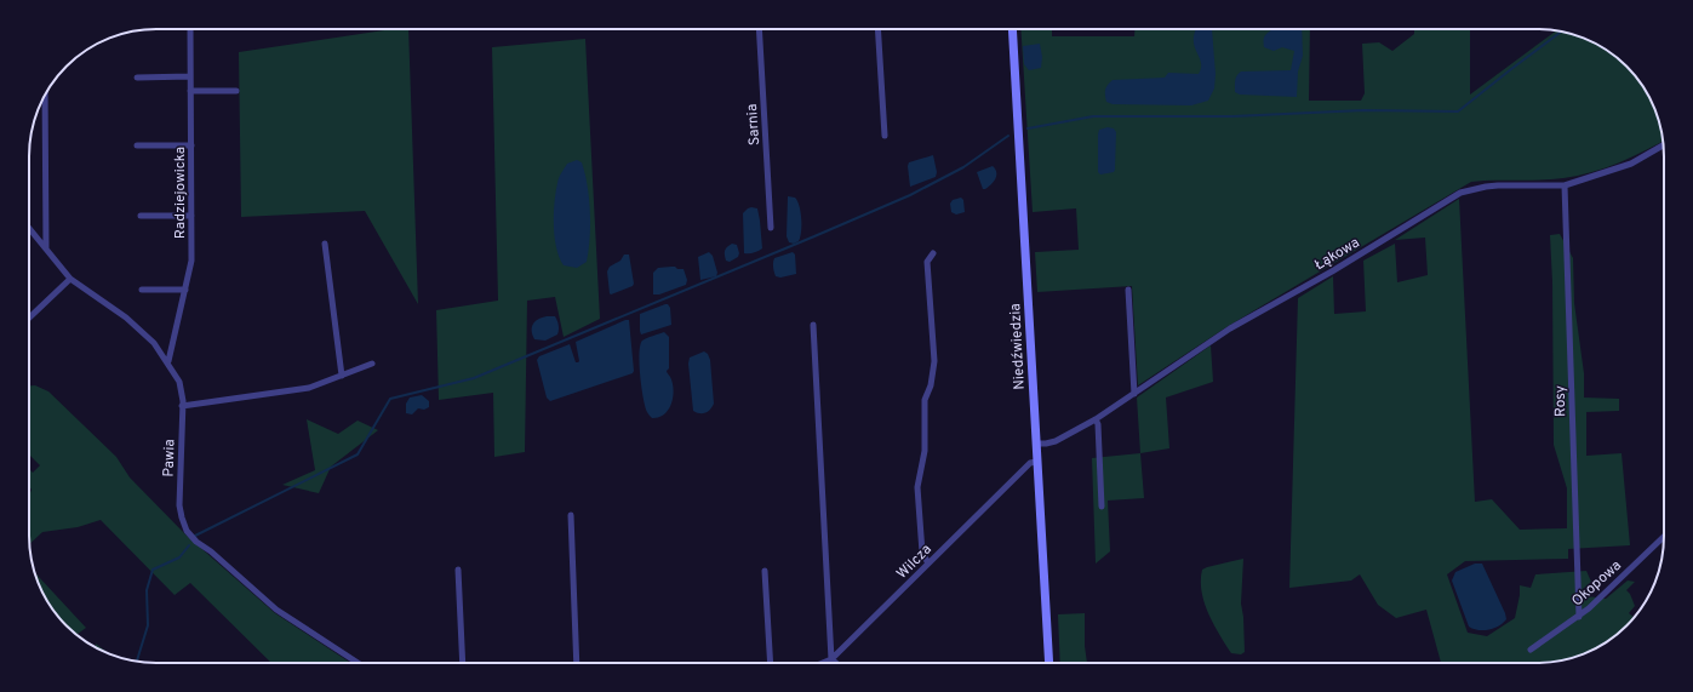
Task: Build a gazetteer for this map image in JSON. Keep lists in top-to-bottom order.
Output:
{
  "streets": {
    "street": [
      "Sarnia",
      "Radziejowicka",
      "Łąkowa",
      "Niedźwiedzia",
      "Rosy",
      "Pawia",
      "Wilcza",
      "Okopowa"
    ]
  },
  "crossings": [
    ["Radziejowicka", "Pawia"],
    ["Łąkowa", "Niedźwiedzia"],
    ["Łąkowa", "Rosy"],
    ["Niedźwiedzia", "Wilcza"],
    ["Rosy", "Okopowa"]
  ]
}
